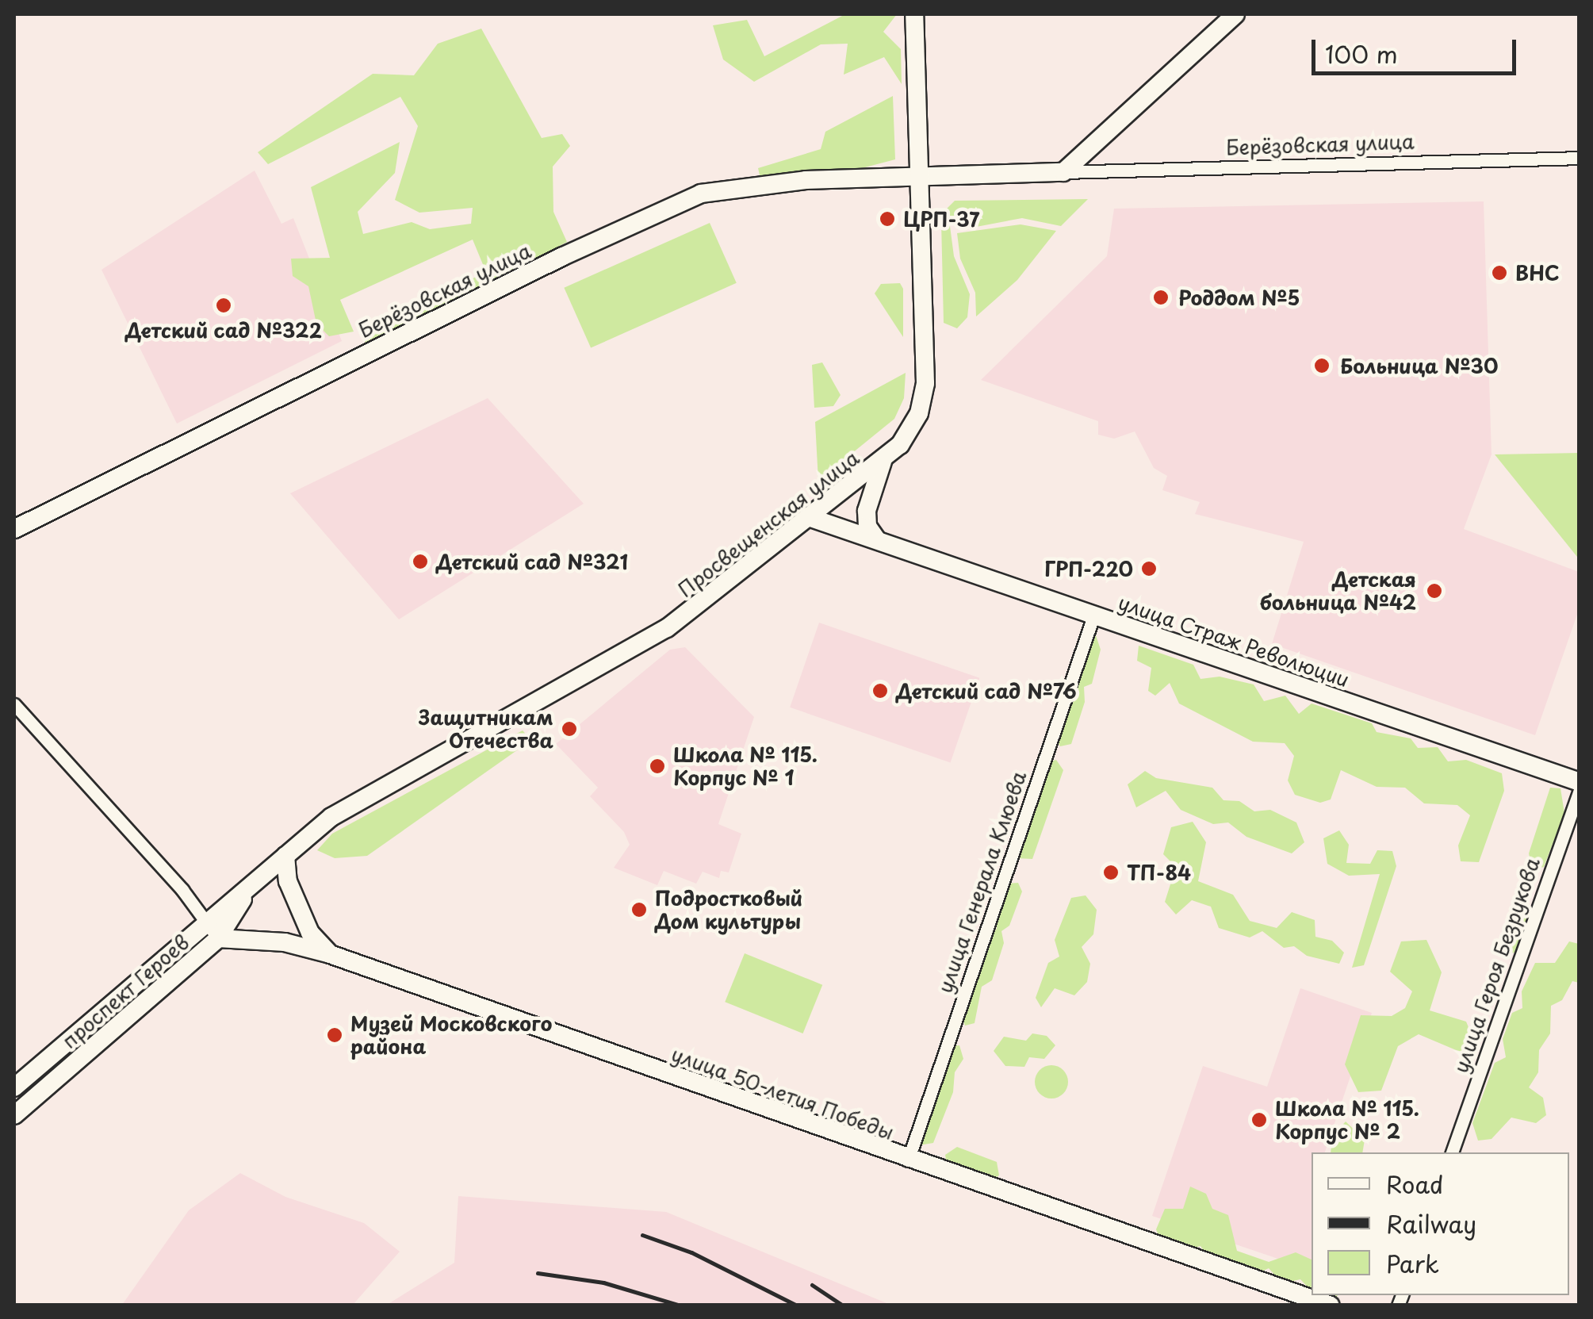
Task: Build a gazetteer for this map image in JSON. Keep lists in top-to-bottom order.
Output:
{
  "streets": {
    "street": [
      "Берёзовская улица",
      "Просвещенская улица",
      "улица Страж Революции",
      "улица Генерала Клюева",
      "улица Героя Безрукова",
      "проспект Героев",
      "улица 50-летия Победы"
    ]
  },
  "crossings": [
    ["Берёзовская улица", "Просвещенская улица"],
    ["Просвещенская улица", "улица Страж Революции"],
    ["Просвещенская улица", "проспект Героев"],
    ["улица Страж Революции", "улица Генерала Клюева"],
    ["улица Генерала Клюева", "улица 50-летия Победы"],
    ["проспект Героев", "улица 50-летия Победы"]
  ],
  "places": [
    "ЦРП-37",
    "ВНС",
    "Роддом №5",
    "Детский сад №322",
    "Больница №30",
    "Детский сад №321",
    "ГРП-220",
    "Детская больница №42",
    "Детский сад №76",
    "Защитникам Отечества",
    "Школа № 115. Корпус № 1",
    "ТП-84",
    "Подростковый Дом культуры",
    "Музей Московского района",
    "Школа № 115. Корпус № 2"
  ],
  "legend": ["Road", "Railway", "Park"],
  "scale_bar": "100 m"
}
